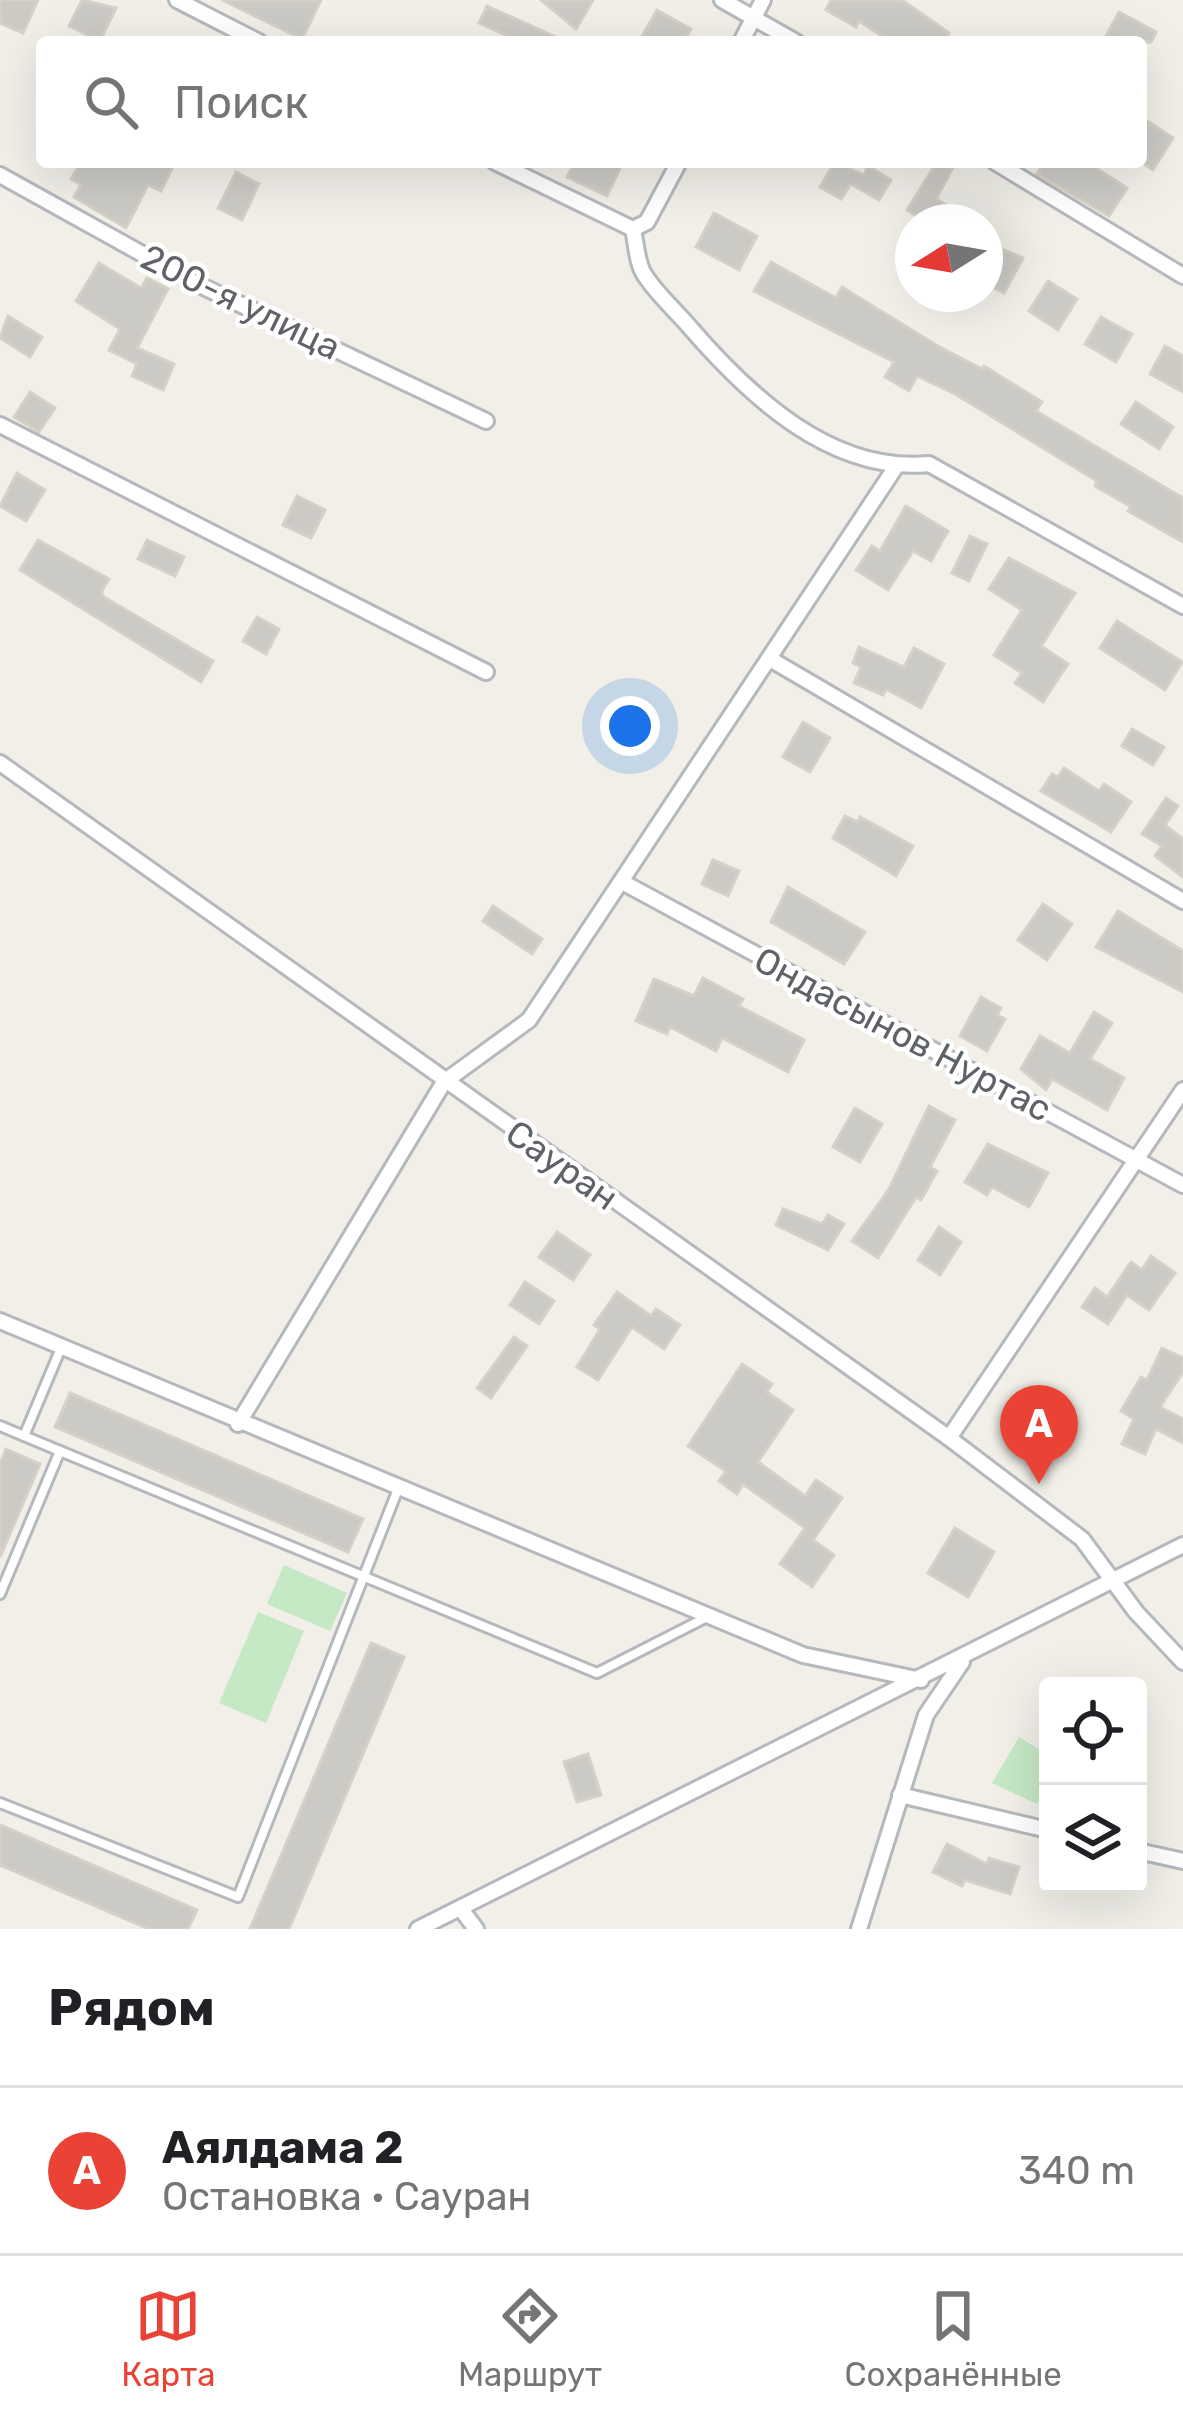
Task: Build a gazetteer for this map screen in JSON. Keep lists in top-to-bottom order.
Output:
{
  "streets": {
    "street": ["200-я улица", "Ондасынов Нуртас", "Сауран"]
  },
  "north": "left",
  "page": {
    "search": "Поиск",
    "pins": "A",
    "heading": "Рядом",
    "list": [
      {
        "mark": "A",
        "name": "Аялдама 2",
        "note": "Остановка · Сауран",
        "value": "340 m"
      }
    ],
    "nav": ["Карта", "Маршрут", "Сохранённые"]
  }
}
